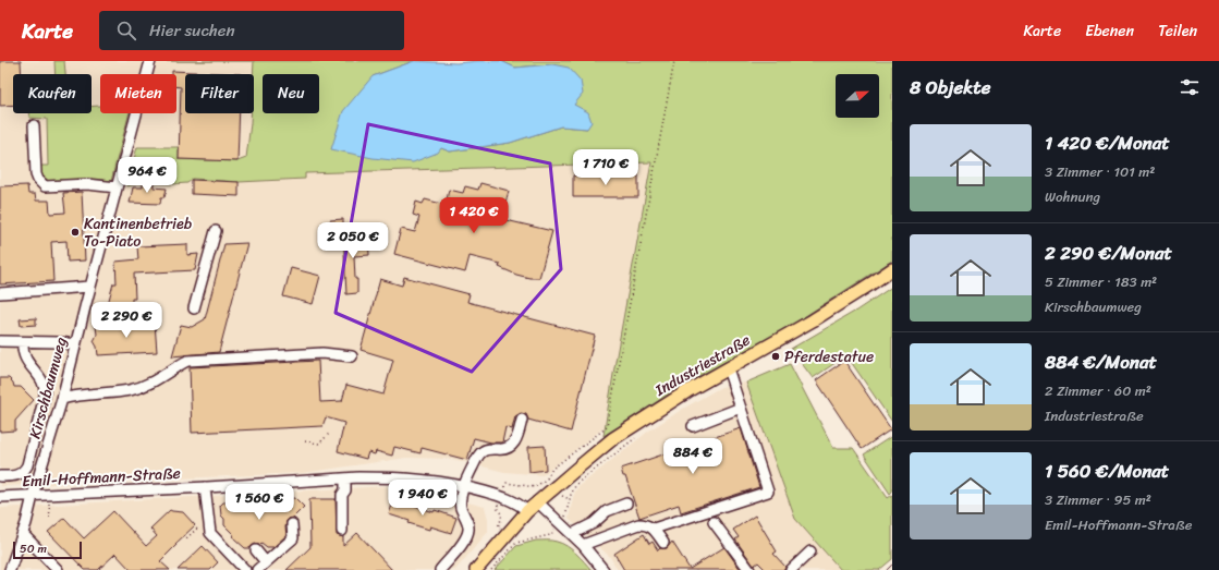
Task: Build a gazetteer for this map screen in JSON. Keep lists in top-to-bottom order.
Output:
{
  "streets": {
    "main road": ["Industriestraße"],
    "street": ["Kirschbaumweg", "Emil-Hoffmann-Straße"]
  },
  "crossings": [
    ["Industriestraße", "Emil-Hoffmann-Straße"],
    ["Kirschbaumweg", "Emil-Hoffmann-Straße"]
  ],
  "places": ["Kantinenbetrieb To-Piato", "Pferdestatue"],
  "scale_bar": "50 m",
  "north": "right",
  "page": {
    "header": "Karte",
    "search": "Hier suchen",
    "nav": ["Karte", "Ebenen", "Teilen"],
    "heading": "8 Objekte",
    "chip": [
      "Kaufen",
      "Mieten",
      "Filter",
      "Neu"
    ],
    "list": [
      {
        "name": "1 420 €/Monat",
        "note": "3 Zimmer · 101 m² · Wohnung"
      },
      {
        "name": "2 290 €/Monat",
        "note": "5 Zimmer · 183 m² · Kirschbaumweg"
      },
      {
        "name": "884 €/Monat",
        "note": "2 Zimmer · 60 m² · Industriestraße"
      },
      {
        "name": "1 560 €/Monat",
        "note": "3 Zimmer · 95 m² · Emil-Hoffmann-Straße"
      }
    ],
    "price": [
      "1 710 €",
      "964 €",
      "1 420 €",
      "2 050 €",
      "2 290 €",
      "884 €",
      "1 940 €",
      "1 560 €"
    ],
    "scale": "50 m"
  }
}
